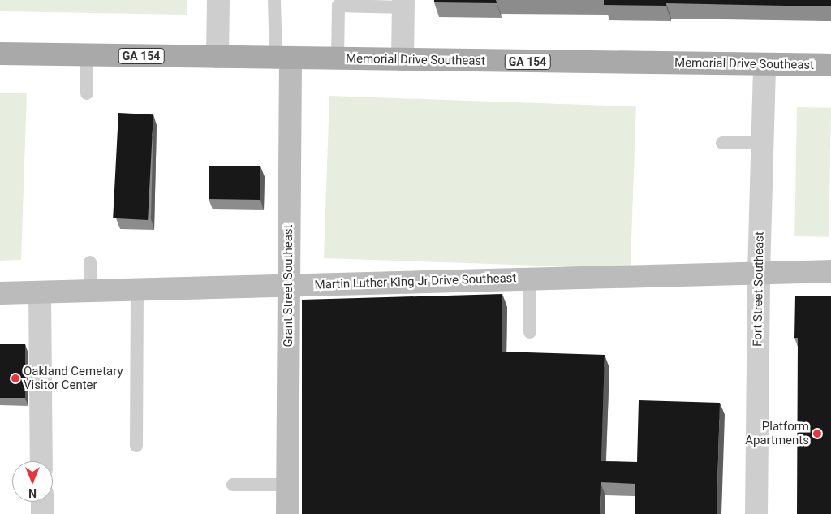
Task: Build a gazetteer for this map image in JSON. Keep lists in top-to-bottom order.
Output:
{
  "streets": {
    "main road": [
      "GA 154",
      "Memorial Drive Southeast",
      "Martin Luther King Jr Drive Southeast",
      "Grant Street Southeast"
    ],
    "street": ["Fort Street Southeast"]
  },
  "crossings": [
    ["Memorial Drive Southeast", "Grant Street Southeast"],
    ["Memorial Drive Southeast", "Fort Street Southeast"],
    ["Martin Luther King Jr Drive Southeast", "Grant Street Southeast"],
    ["Martin Luther King Jr Drive Southeast", "Fort Street Southeast"]
  ],
  "places": ["Oakland Cemetary Visitor Center", "Platform Apartments"],
  "north": "bottom"
}
